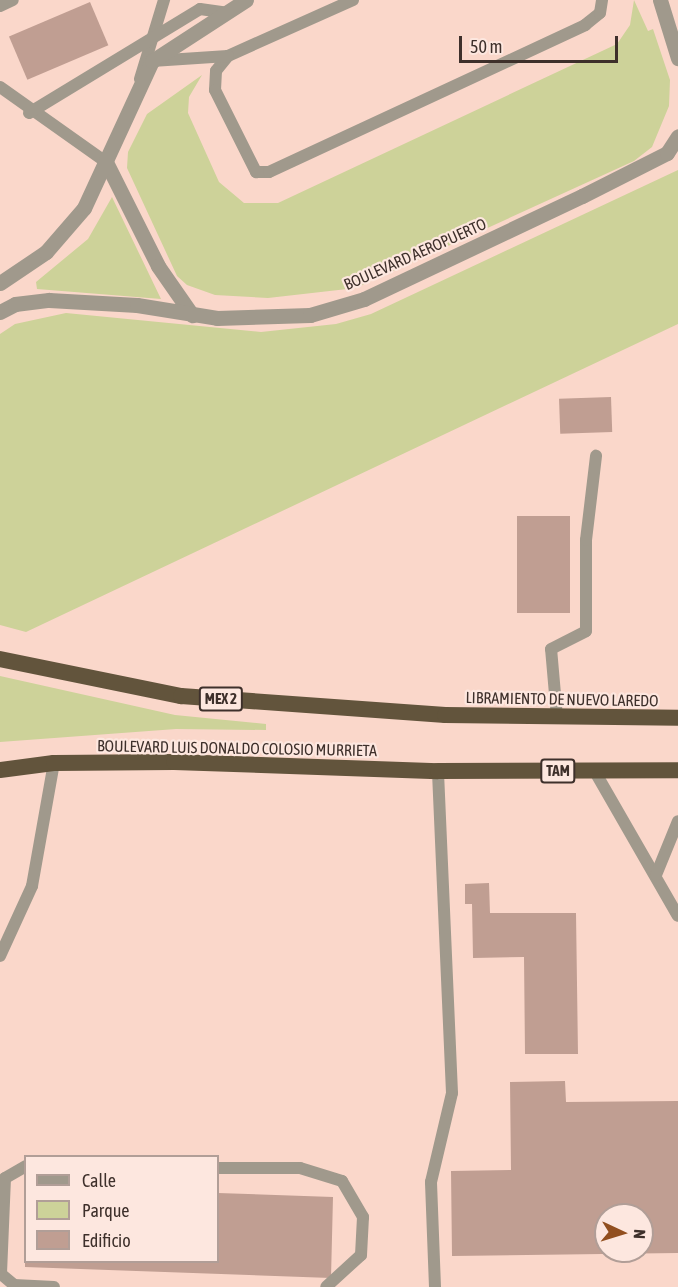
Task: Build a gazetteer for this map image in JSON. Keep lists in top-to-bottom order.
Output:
{
  "streets": {
    "highway": [
      "MEX 2",
      "LIBRAMIENTO DE NUEVO LAREDO",
      "BOULEVARD LUIS DONALDO COLOSIO MURRIETA",
      "TAM"
    ],
    "street": ["BOULEVARD AEROPUERTO"]
  },
  "crossings": [
    ["BOULEVARD LUIS DONALDO COLOSIO MURRIETA", "TAM"]
  ],
  "legend": ["Calle", "Parque", "Edificio"],
  "scale_bar": "50 m",
  "north": "right"
}
